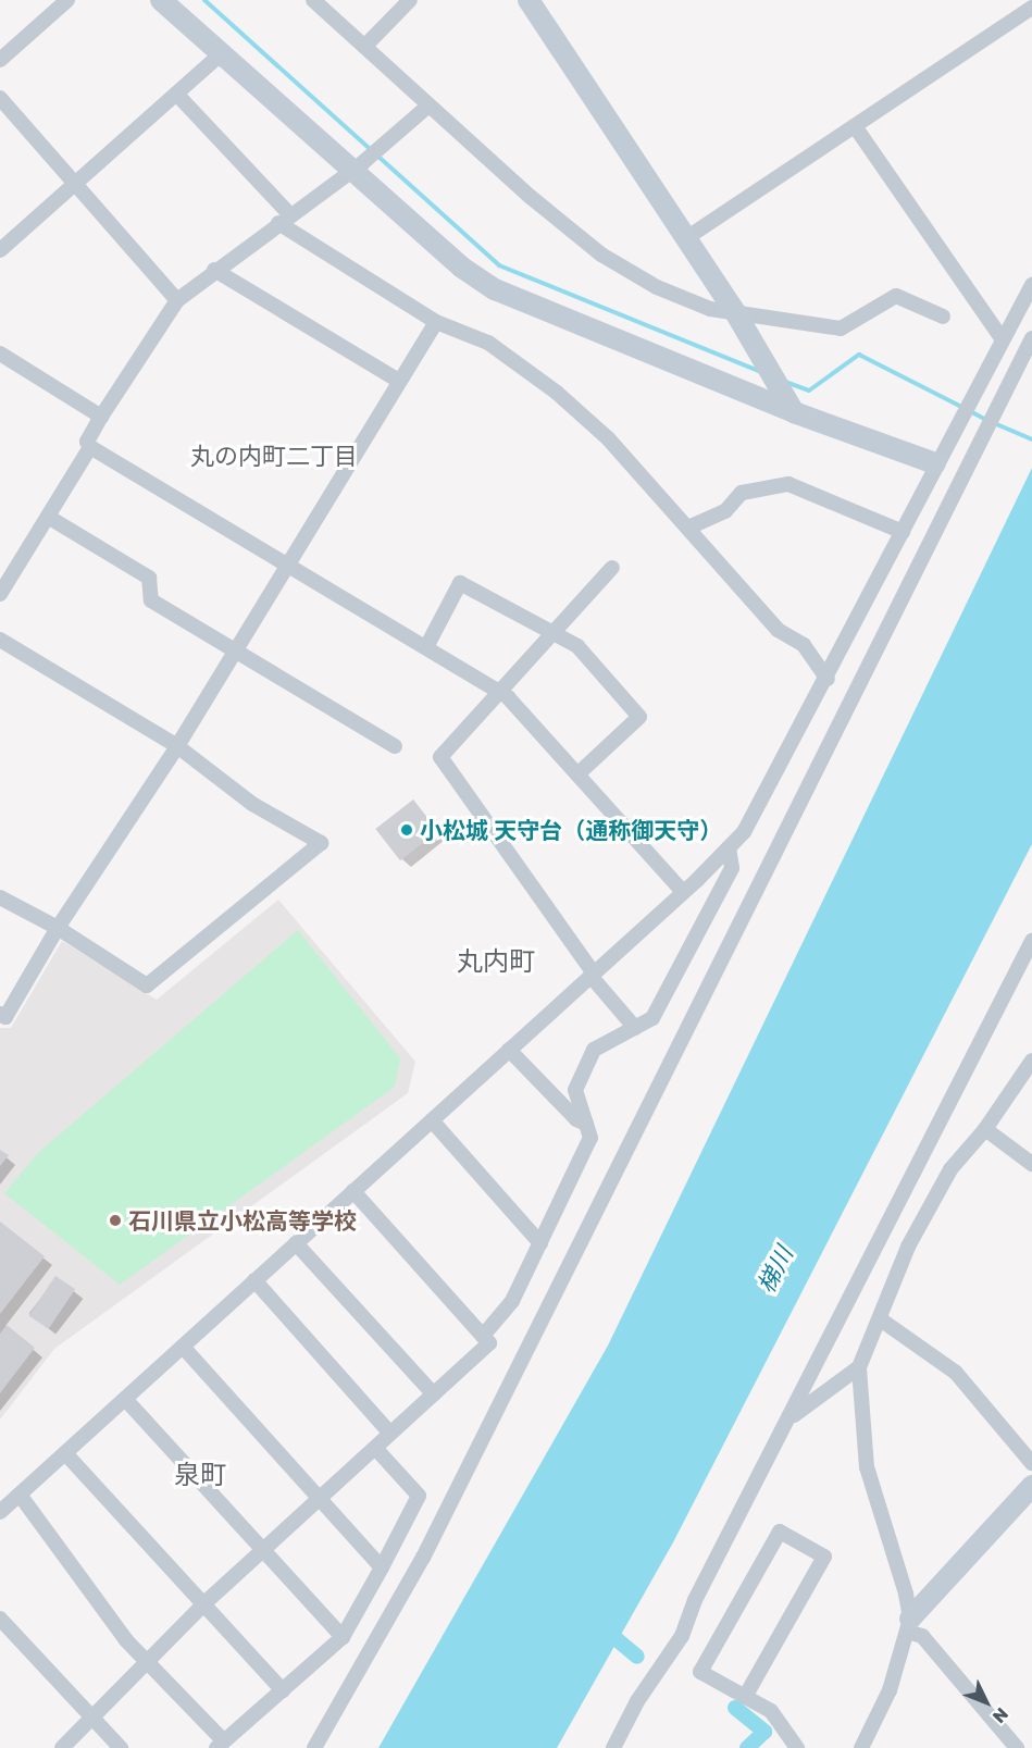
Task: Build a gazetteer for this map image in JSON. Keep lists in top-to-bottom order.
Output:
{
  "districts": ["丸の内町二丁目", "丸内町", "泉町"],
  "water": ["梯川"],
  "places": ["小松城 天守台（通称御天守）", "石川県立小松高等学校"],
  "north": "bottom right"
}
